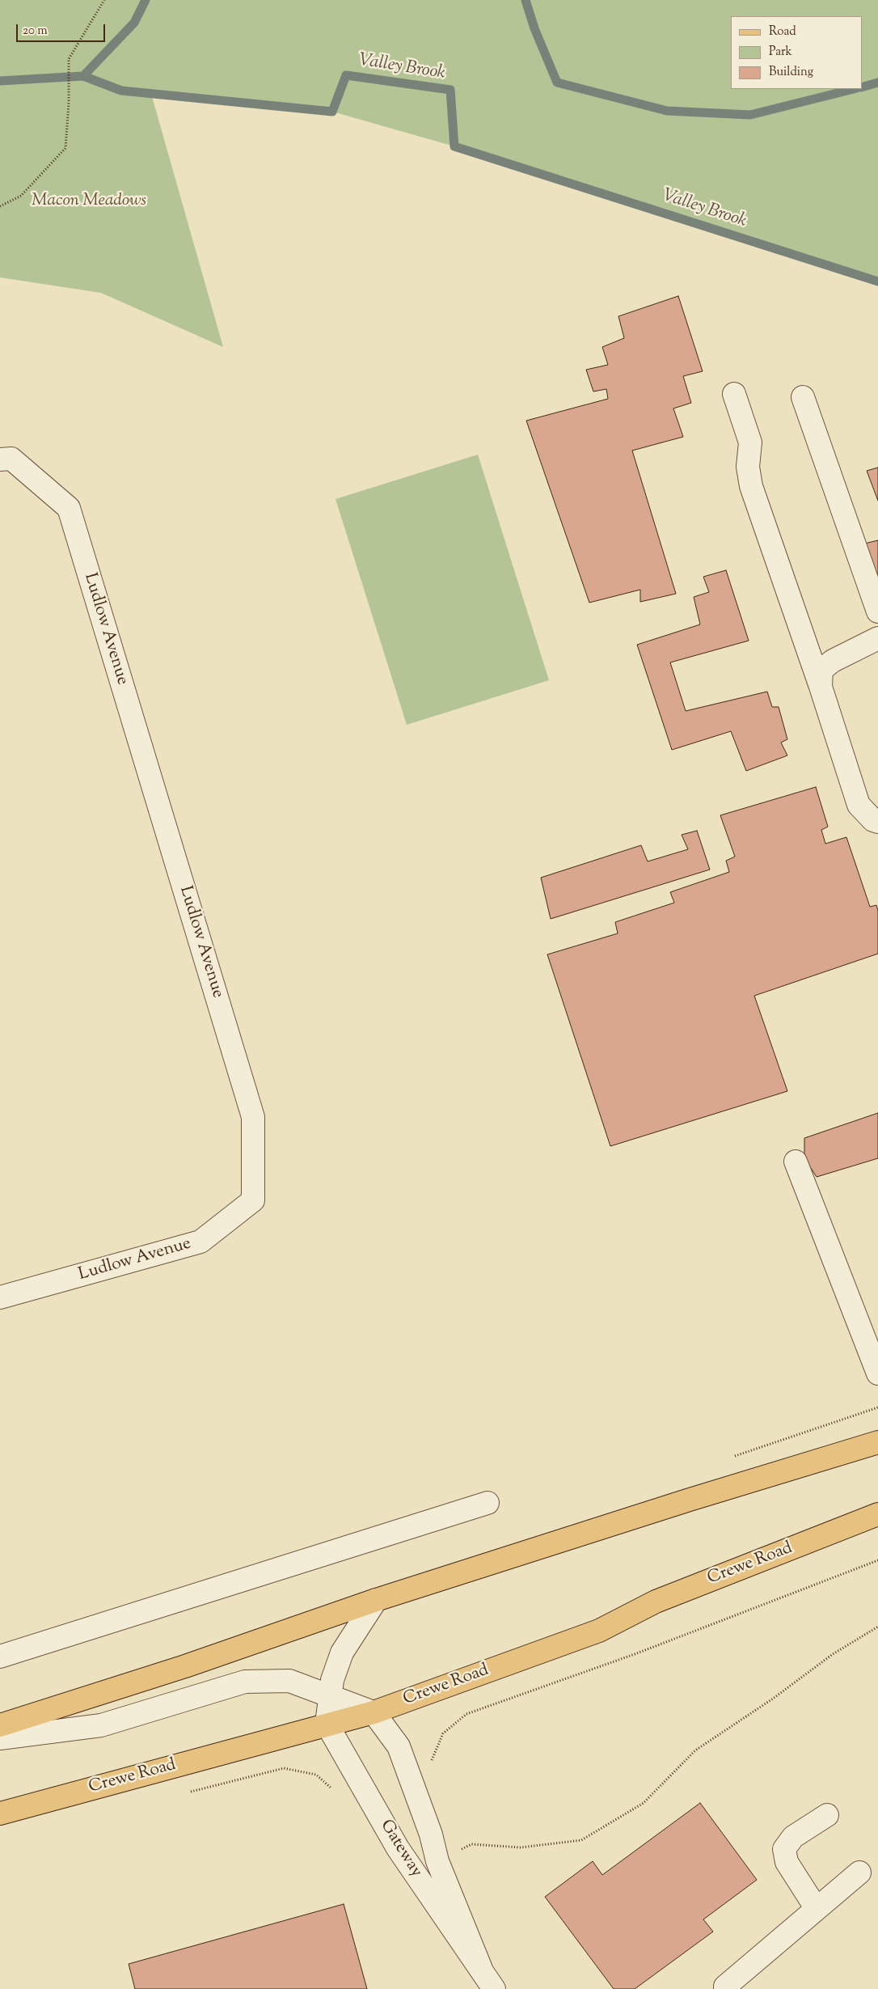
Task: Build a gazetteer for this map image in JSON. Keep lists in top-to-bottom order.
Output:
{
  "streets": {
    "main road": ["Crewe Road"],
    "street": ["Ludlow Avenue", "Gateway"]
  },
  "crossings": [
    ["Crewe Road", "Gateway"]
  ],
  "water": ["Valley Brook"],
  "parks": ["Macon Meadows"],
  "legend": ["Road", "Park", "Building"],
  "scale_bar": "20 m"
}
